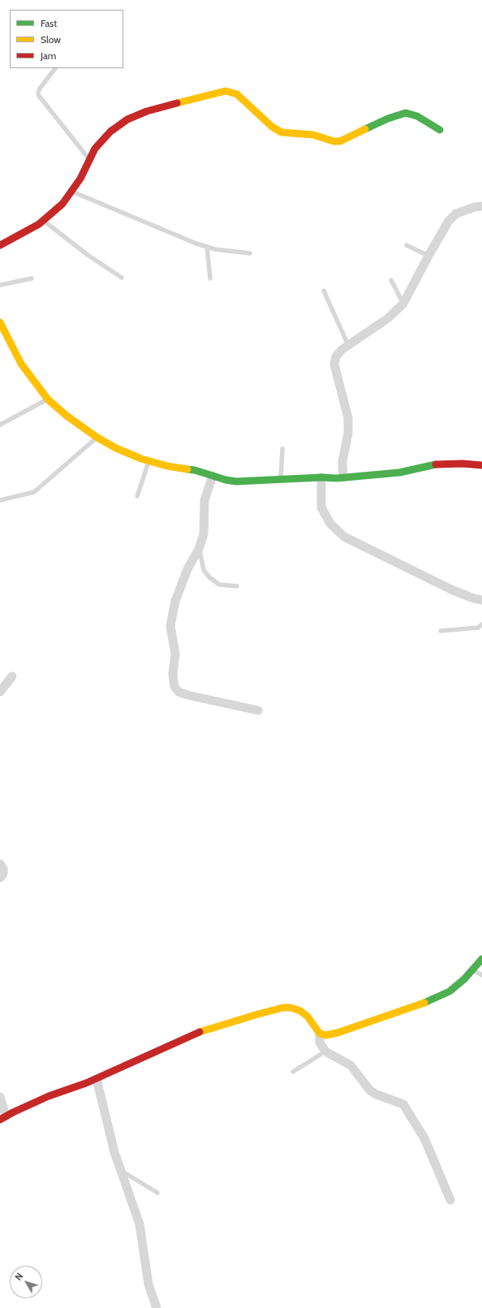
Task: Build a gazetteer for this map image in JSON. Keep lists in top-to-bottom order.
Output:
{
  "legend": ["Fast", "Slow", "Jam"],
  "north": "top left"
}
